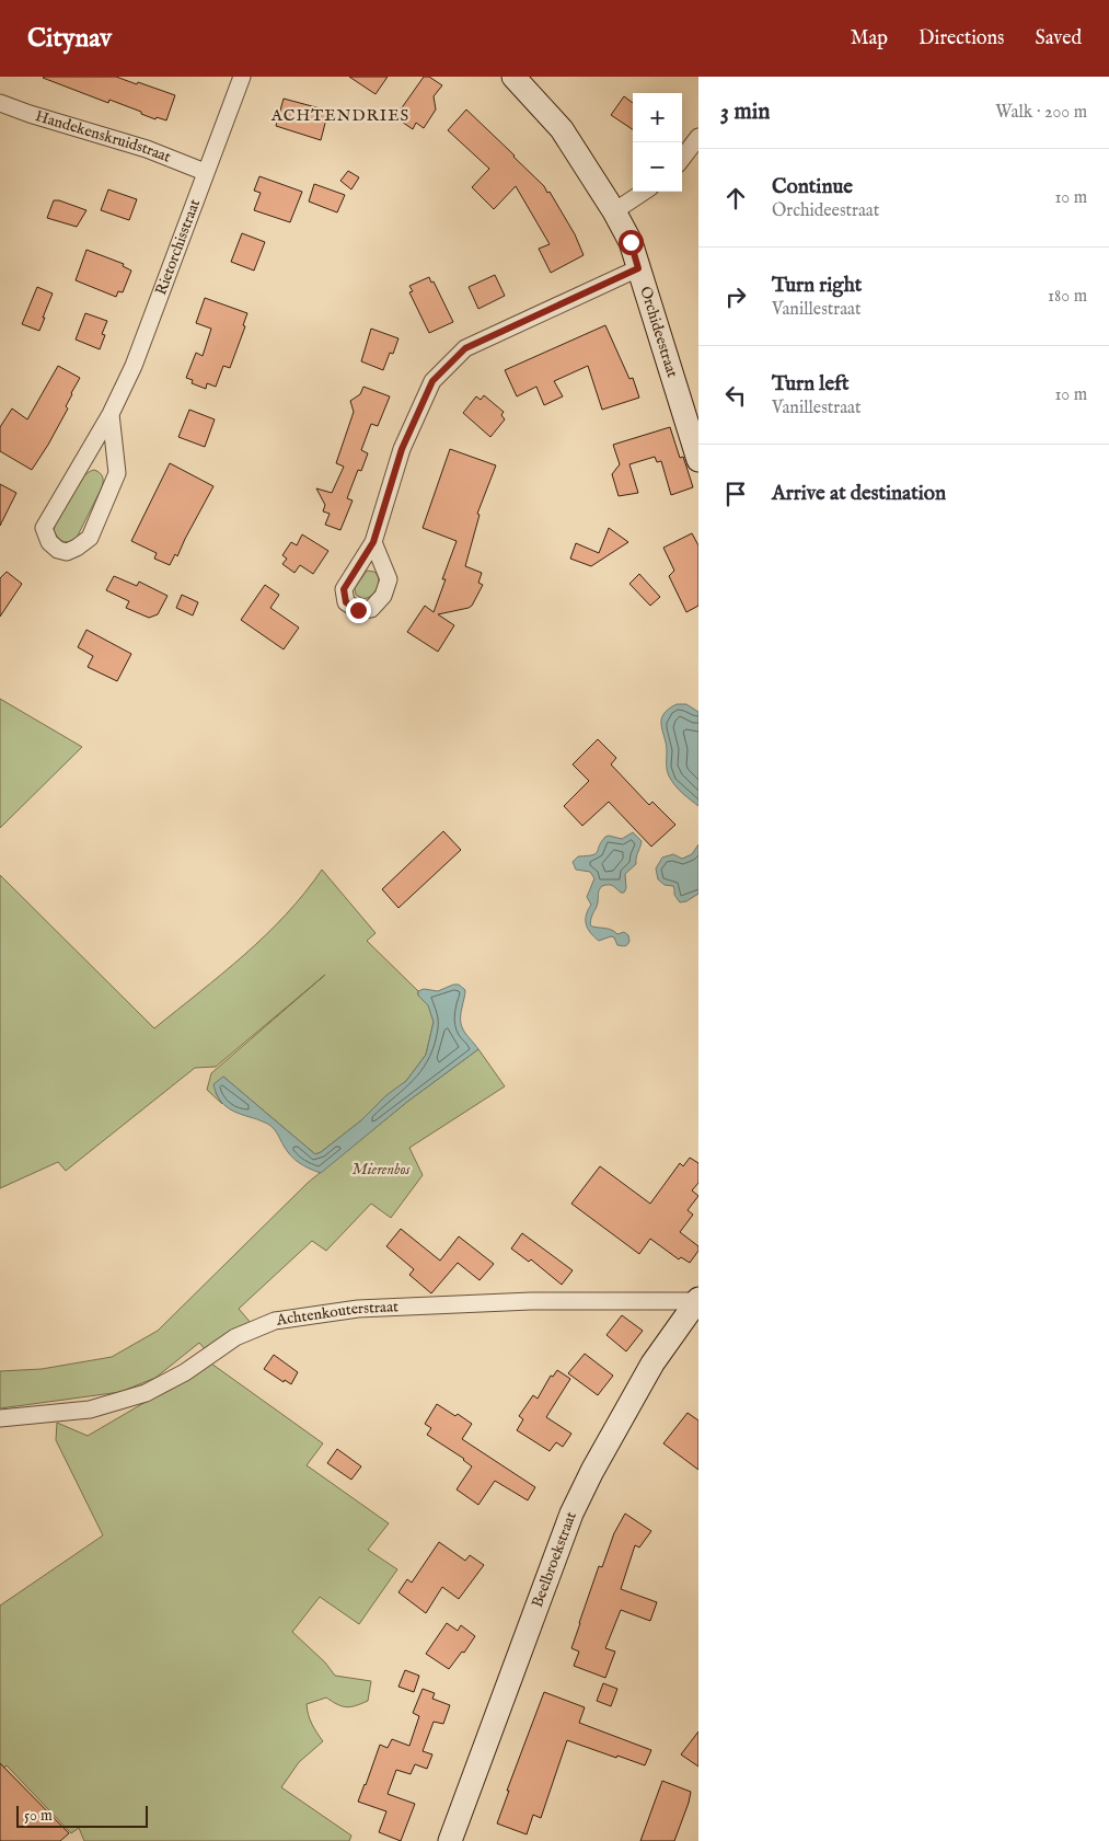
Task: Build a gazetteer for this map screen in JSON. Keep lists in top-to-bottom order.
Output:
{
  "streets": {
    "street": [
      "Handekenskruidstraat",
      "Rietorchisstraat",
      "Orchideestraat",
      "Achtenkouterstraat",
      "Beelbroekstraat"
    ]
  },
  "crossings": [
    ["Handekenskruidstraat", "Rietorchisstraat"],
    ["Achtenkouterstraat", "Beelbroekstraat"]
  ],
  "districts": ["ACHTENDRIES"],
  "parks": ["Mierenbos"],
  "scale_bar": "50 m",
  "page": {
    "header": "Citynav",
    "nav": ["Map", "Directions", "Saved"],
    "heading": ["3 min", "Walk · 200 m"],
    "map_buttons": ["+", "−"],
    "list": [
      ["Continue", "Orchideestraat", "10 m"],
      ["Turn right", "Vanillestraat", "180 m"],
      ["Turn left", "Vanillestraat", "10 m"],
      "Arrive at destination"
    ],
    "scale": "50 m"
  }
}
